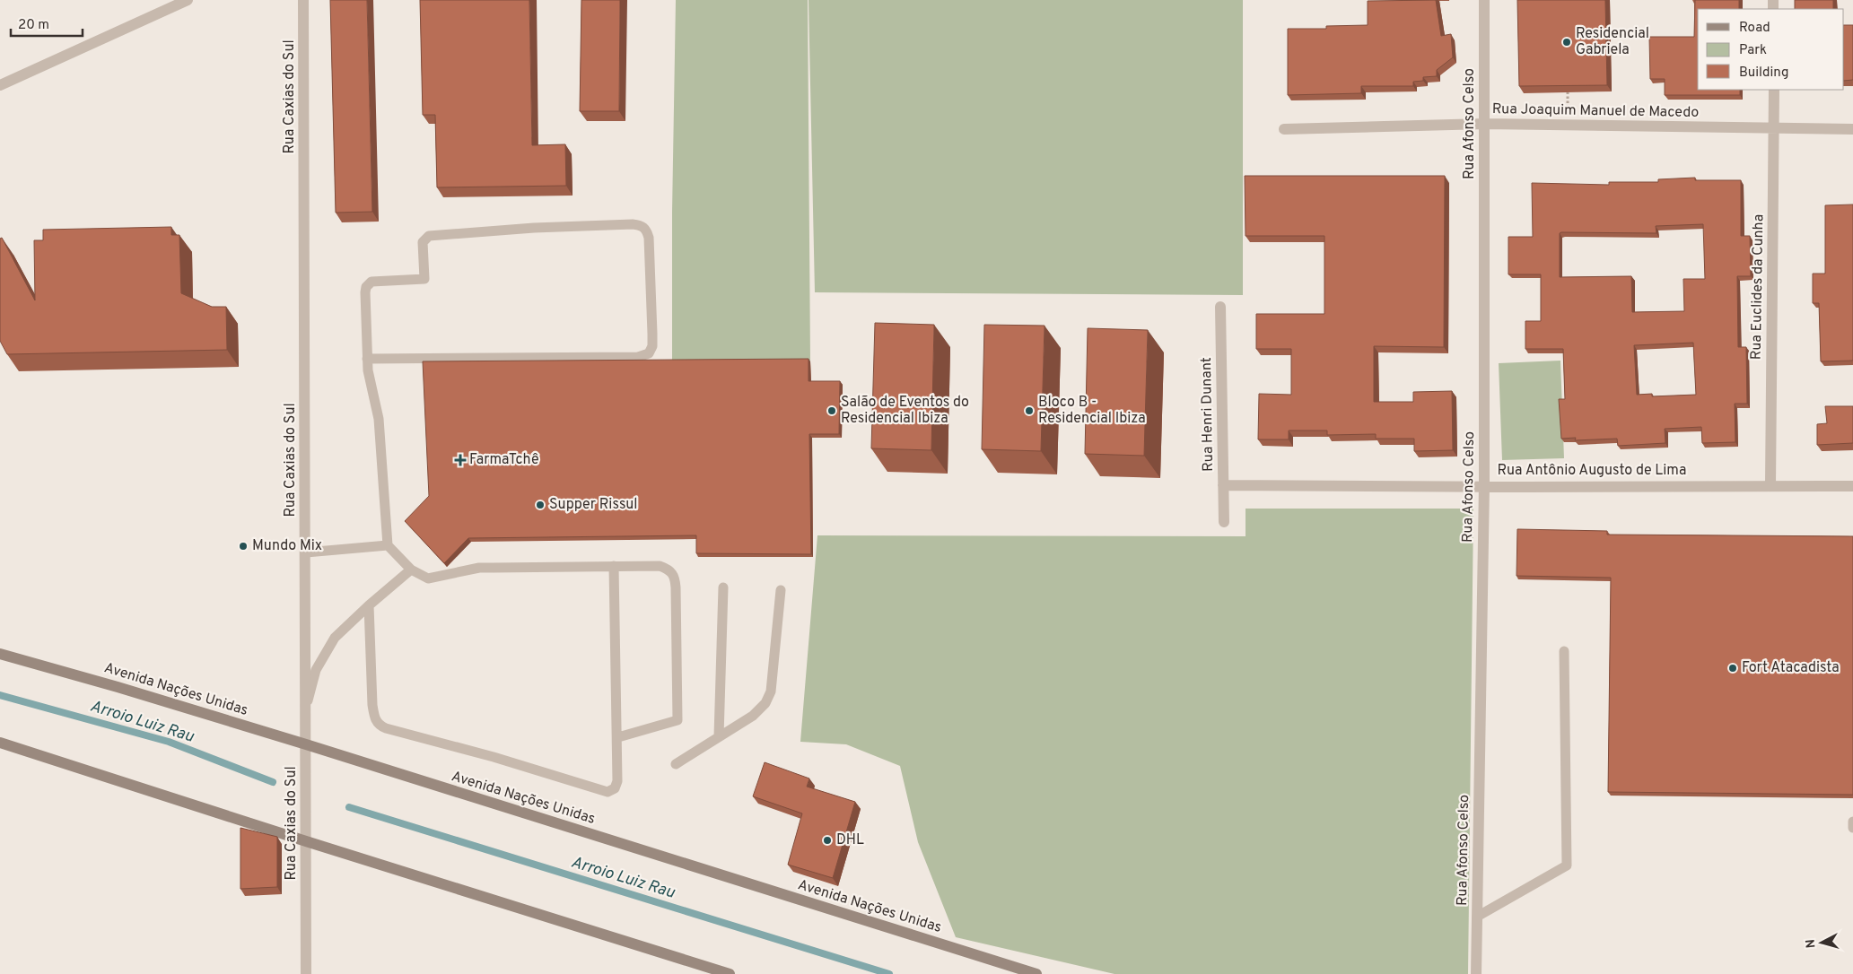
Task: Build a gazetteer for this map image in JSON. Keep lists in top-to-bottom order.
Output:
{
  "streets": {
    "main road": ["Avenida Nações Unidas"],
    "street": [
      "Rua Caxias do Sul",
      "Rua Joaquim Manuel de Macedo",
      "Rua Afonso Celso",
      "Rua Euclides da Cunha",
      "Rua Henri Dunant",
      "Rua Antônio Augusto de Lima"
    ]
  },
  "crossings": [
    ["Rua Caxias do Sul", "Avenida Nações Unidas"],
    ["Rua Joaquim Manuel de Macedo", "Rua Afonso Celso"],
    ["Rua Joaquim Manuel de Macedo", "Rua Euclides da Cunha"],
    ["Rua Afonso Celso", "Rua Antônio Augusto de Lima"],
    ["Rua Euclides da Cunha", "Rua Antônio Augusto de Lima"],
    ["Rua Henri Dunant", "Rua Antônio Augusto de Lima"]
  ],
  "water": ["Arroio Luiz Rau"],
  "places": {
    "other": [
      "Residencial Gabriela",
      "Salão de Eventos do Residencial Ibiza",
      "Bloco B - Residencial Ibiza",
      "Supper Rissul",
      "Mundo Mix",
      "Fort Atacadista",
      "DHL"
    ],
    "health": ["FarmaTchê"]
  },
  "legend": ["Road", "Park", "Building"],
  "scale_bar": "20 m",
  "north": "left"
}
